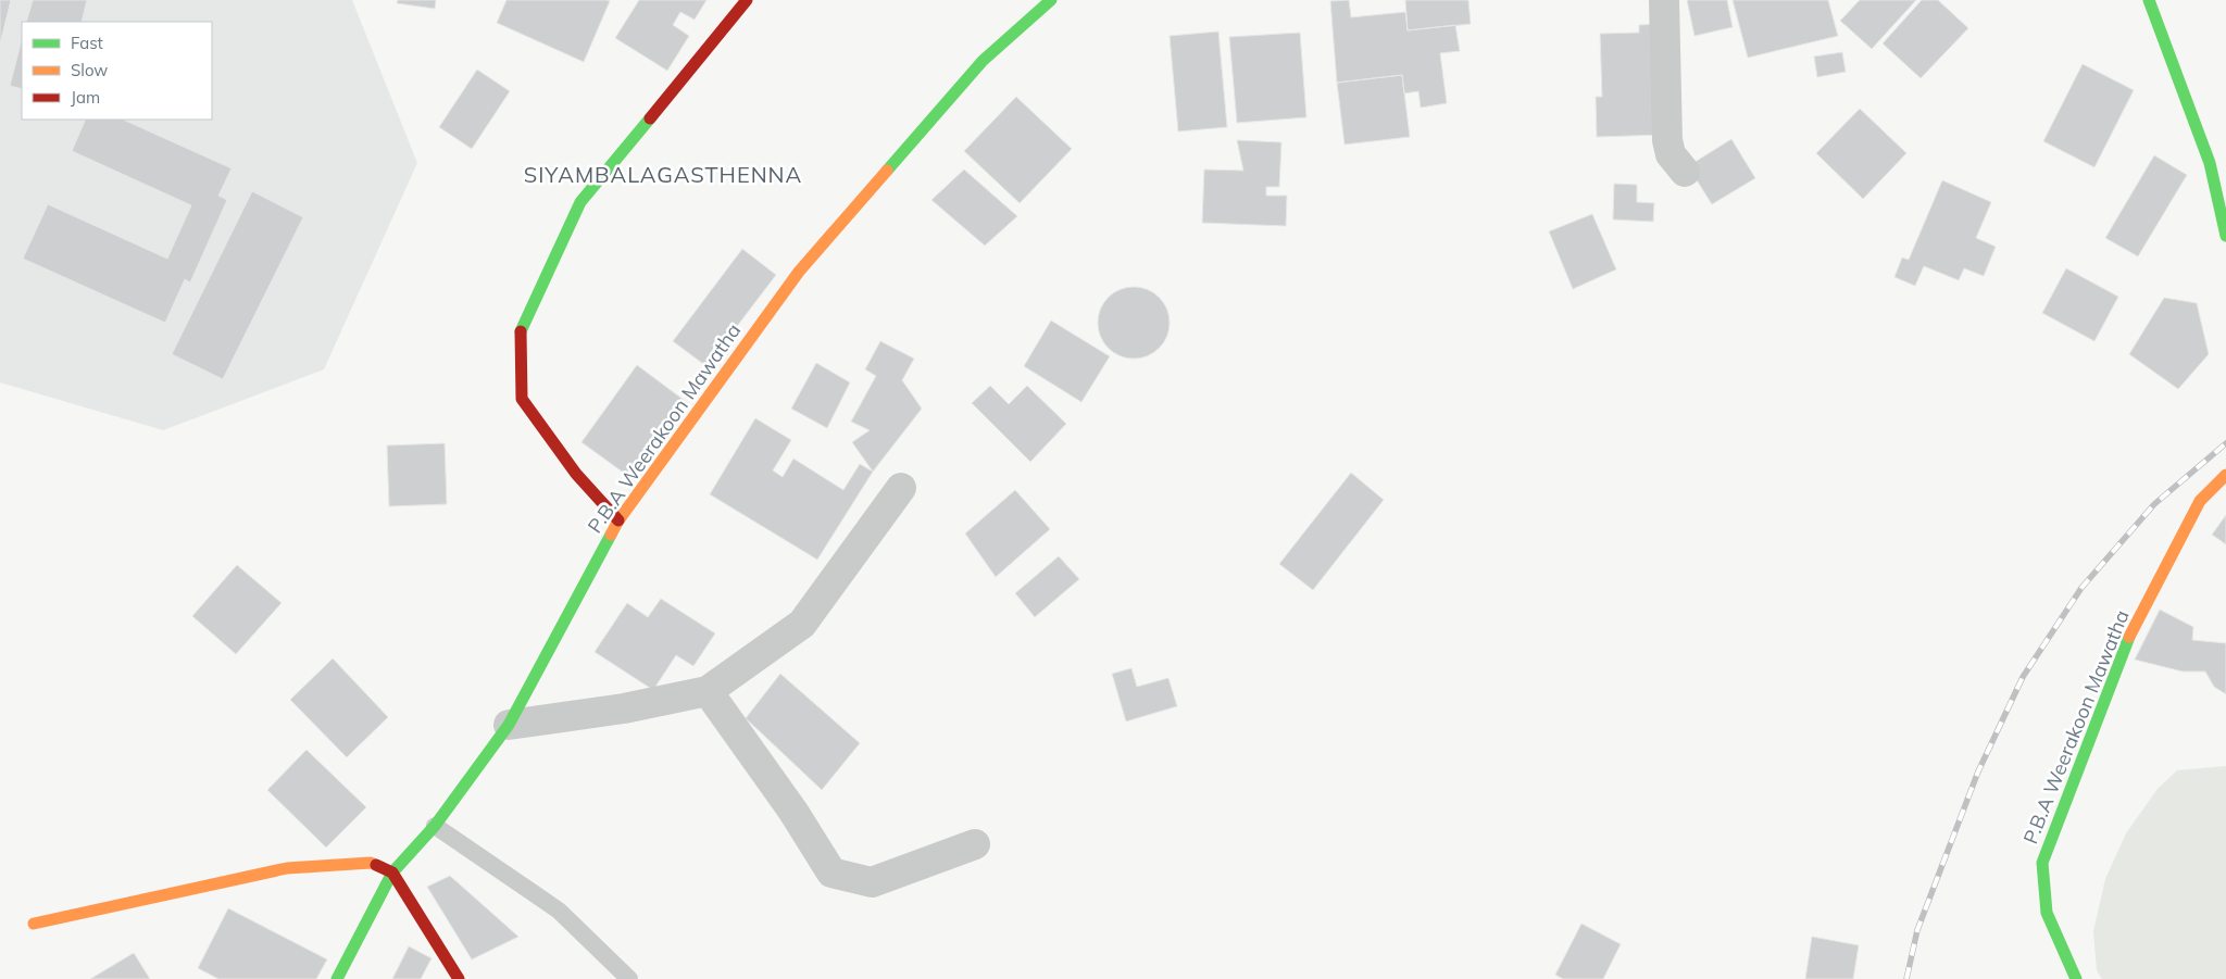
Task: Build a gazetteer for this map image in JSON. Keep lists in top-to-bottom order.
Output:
{
  "streets": {
    "street": ["P.B.A Weerakoon Mawatha"]
  },
  "districts": ["SIYAMBALAGASTHENNA"],
  "legend": ["Fast", "Slow", "Jam"]
}
